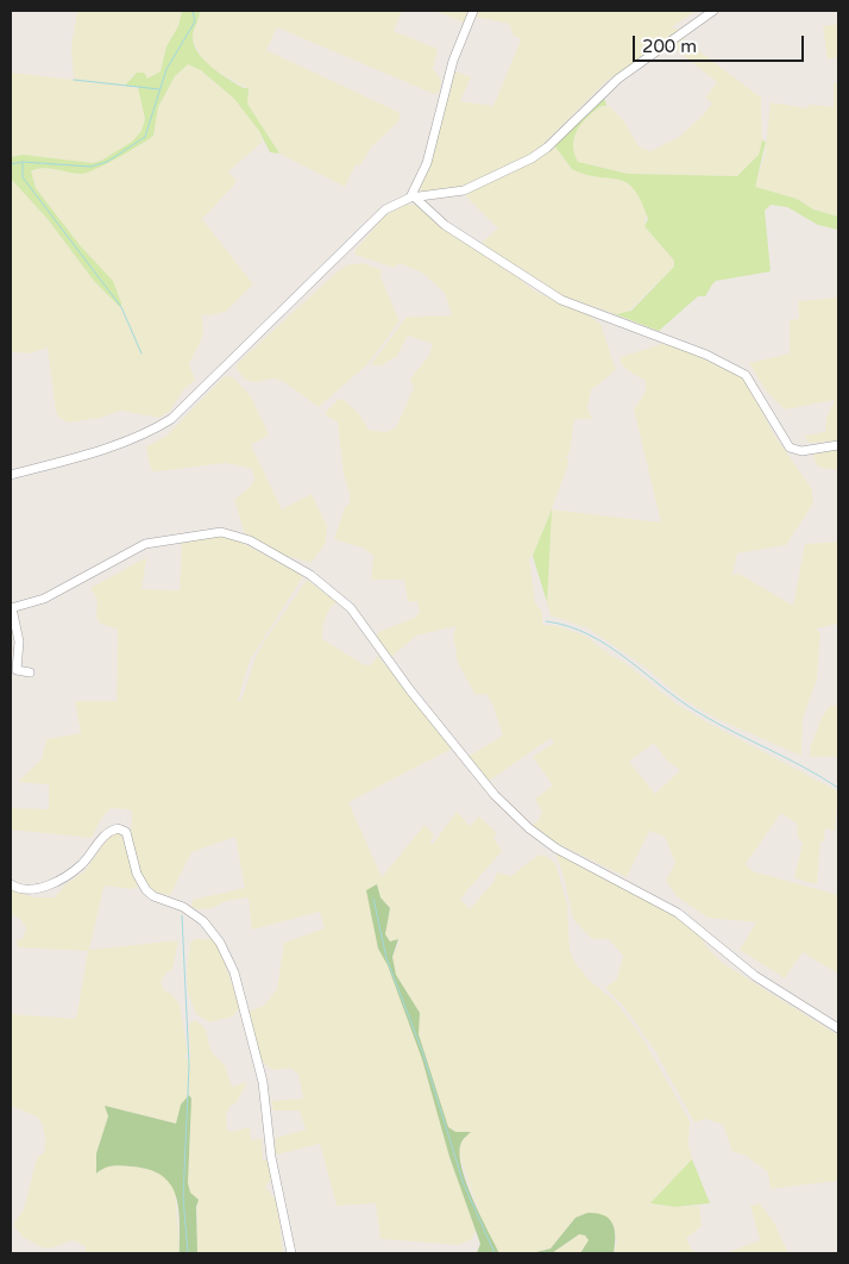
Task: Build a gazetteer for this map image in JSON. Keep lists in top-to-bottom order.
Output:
{
  "scale_bar": "200 m"
}
